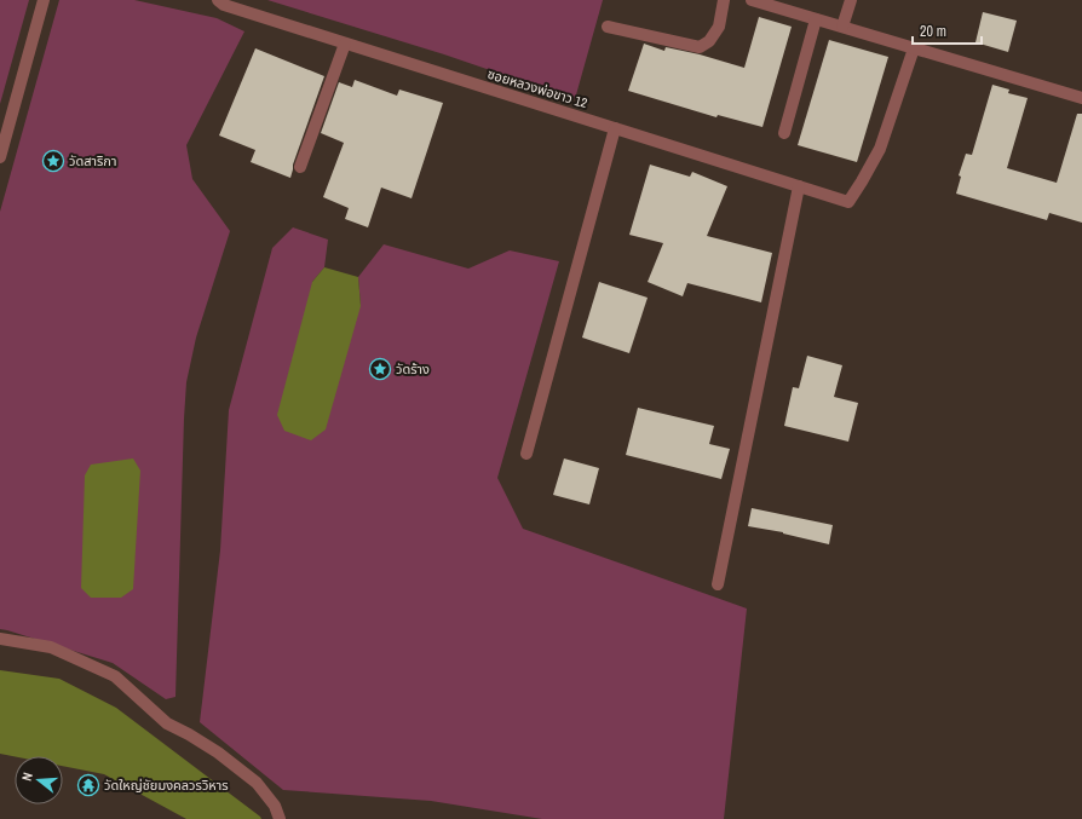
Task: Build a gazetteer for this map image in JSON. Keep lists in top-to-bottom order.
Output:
{
  "streets": {
    "street": ["ซอยหลวงพ่อขาว 12"]
  },
  "places": {
    "place": ["วัดสาริกา", "วัดร้าง"],
    "temple": ["วัดใหญ่ชัยมงคลวรวิหาร"]
  },
  "scale_bar": "20 m",
  "north": "left"
}
